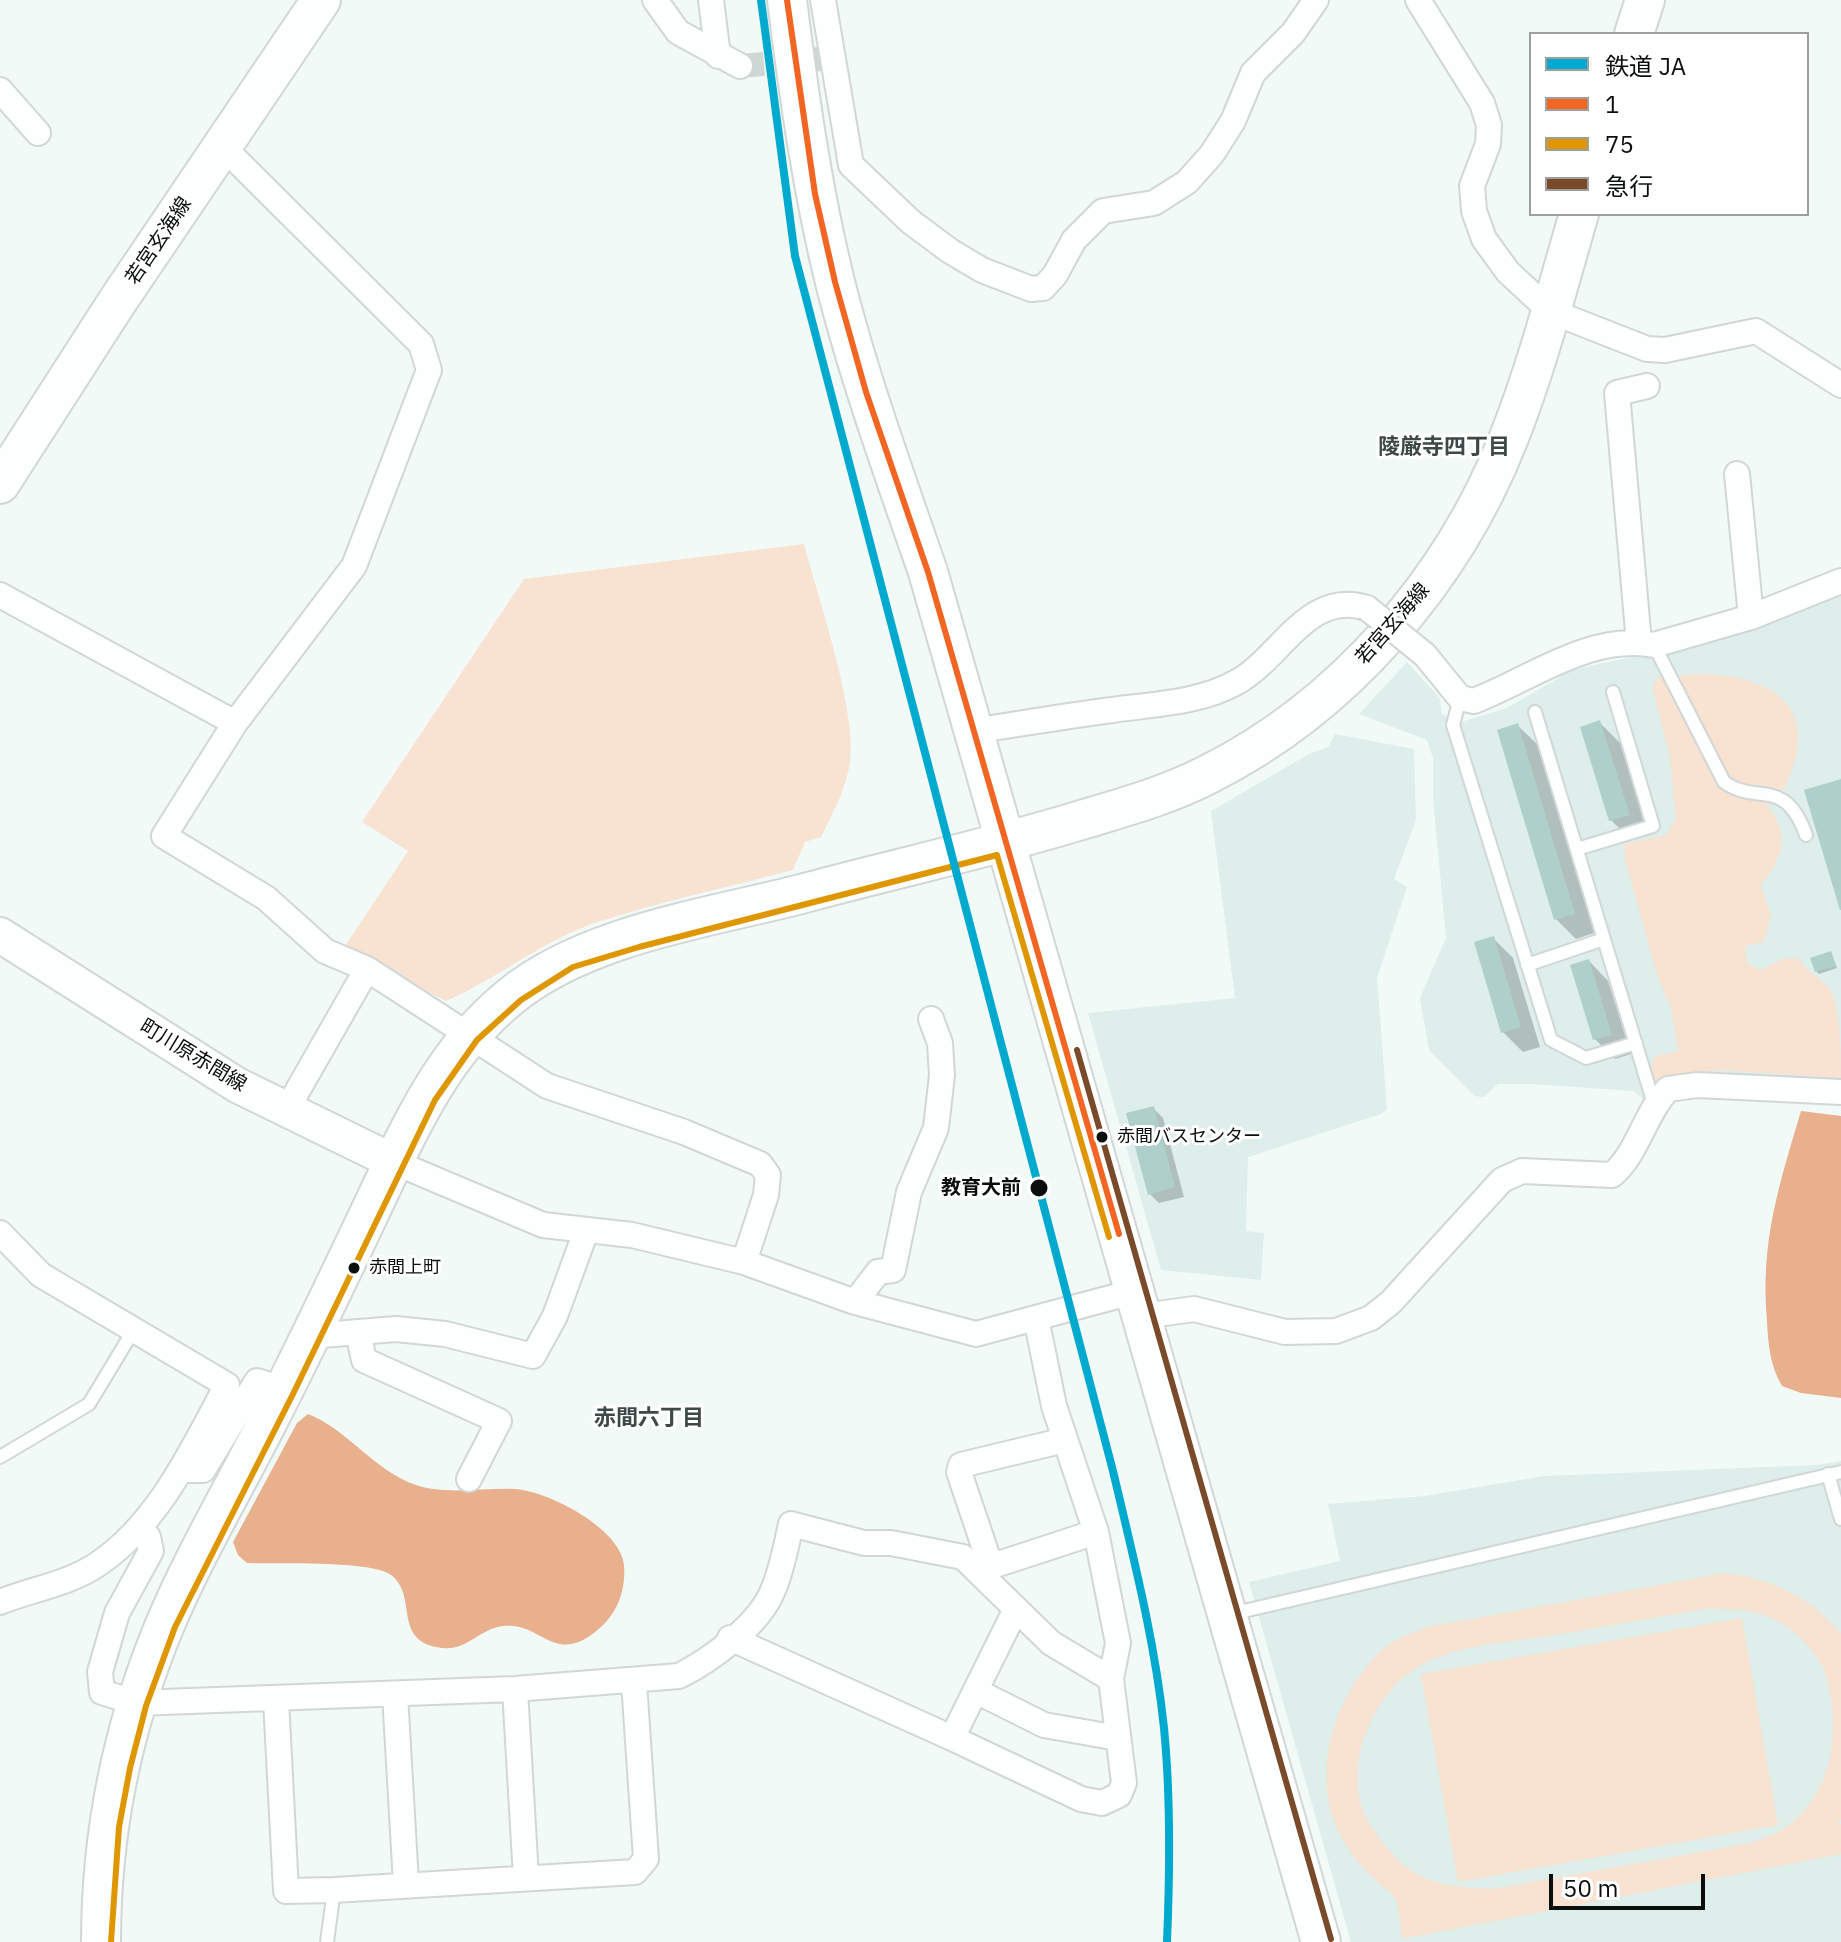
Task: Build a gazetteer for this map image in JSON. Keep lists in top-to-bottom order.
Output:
{
  "streets": {
    "main road": ["若宮玄海線", "町川原赤間線"]
  },
  "crossings": [
    ["若宮玄海線", "町川原赤間線"]
  ],
  "districts": ["陵厳寺四丁目", "赤間六丁目"],
  "places": ["赤間バスセンター", "教育大前", "赤間上町"],
  "lines": [
    "rail line JA",
    "transit line 1",
    "transit line 75",
    "transit line 急行"
  ],
  "legend": [
    "鉄道 JA",
    "1",
    "75",
    "急行"
  ],
  "scale_bar": "50 m"
}
